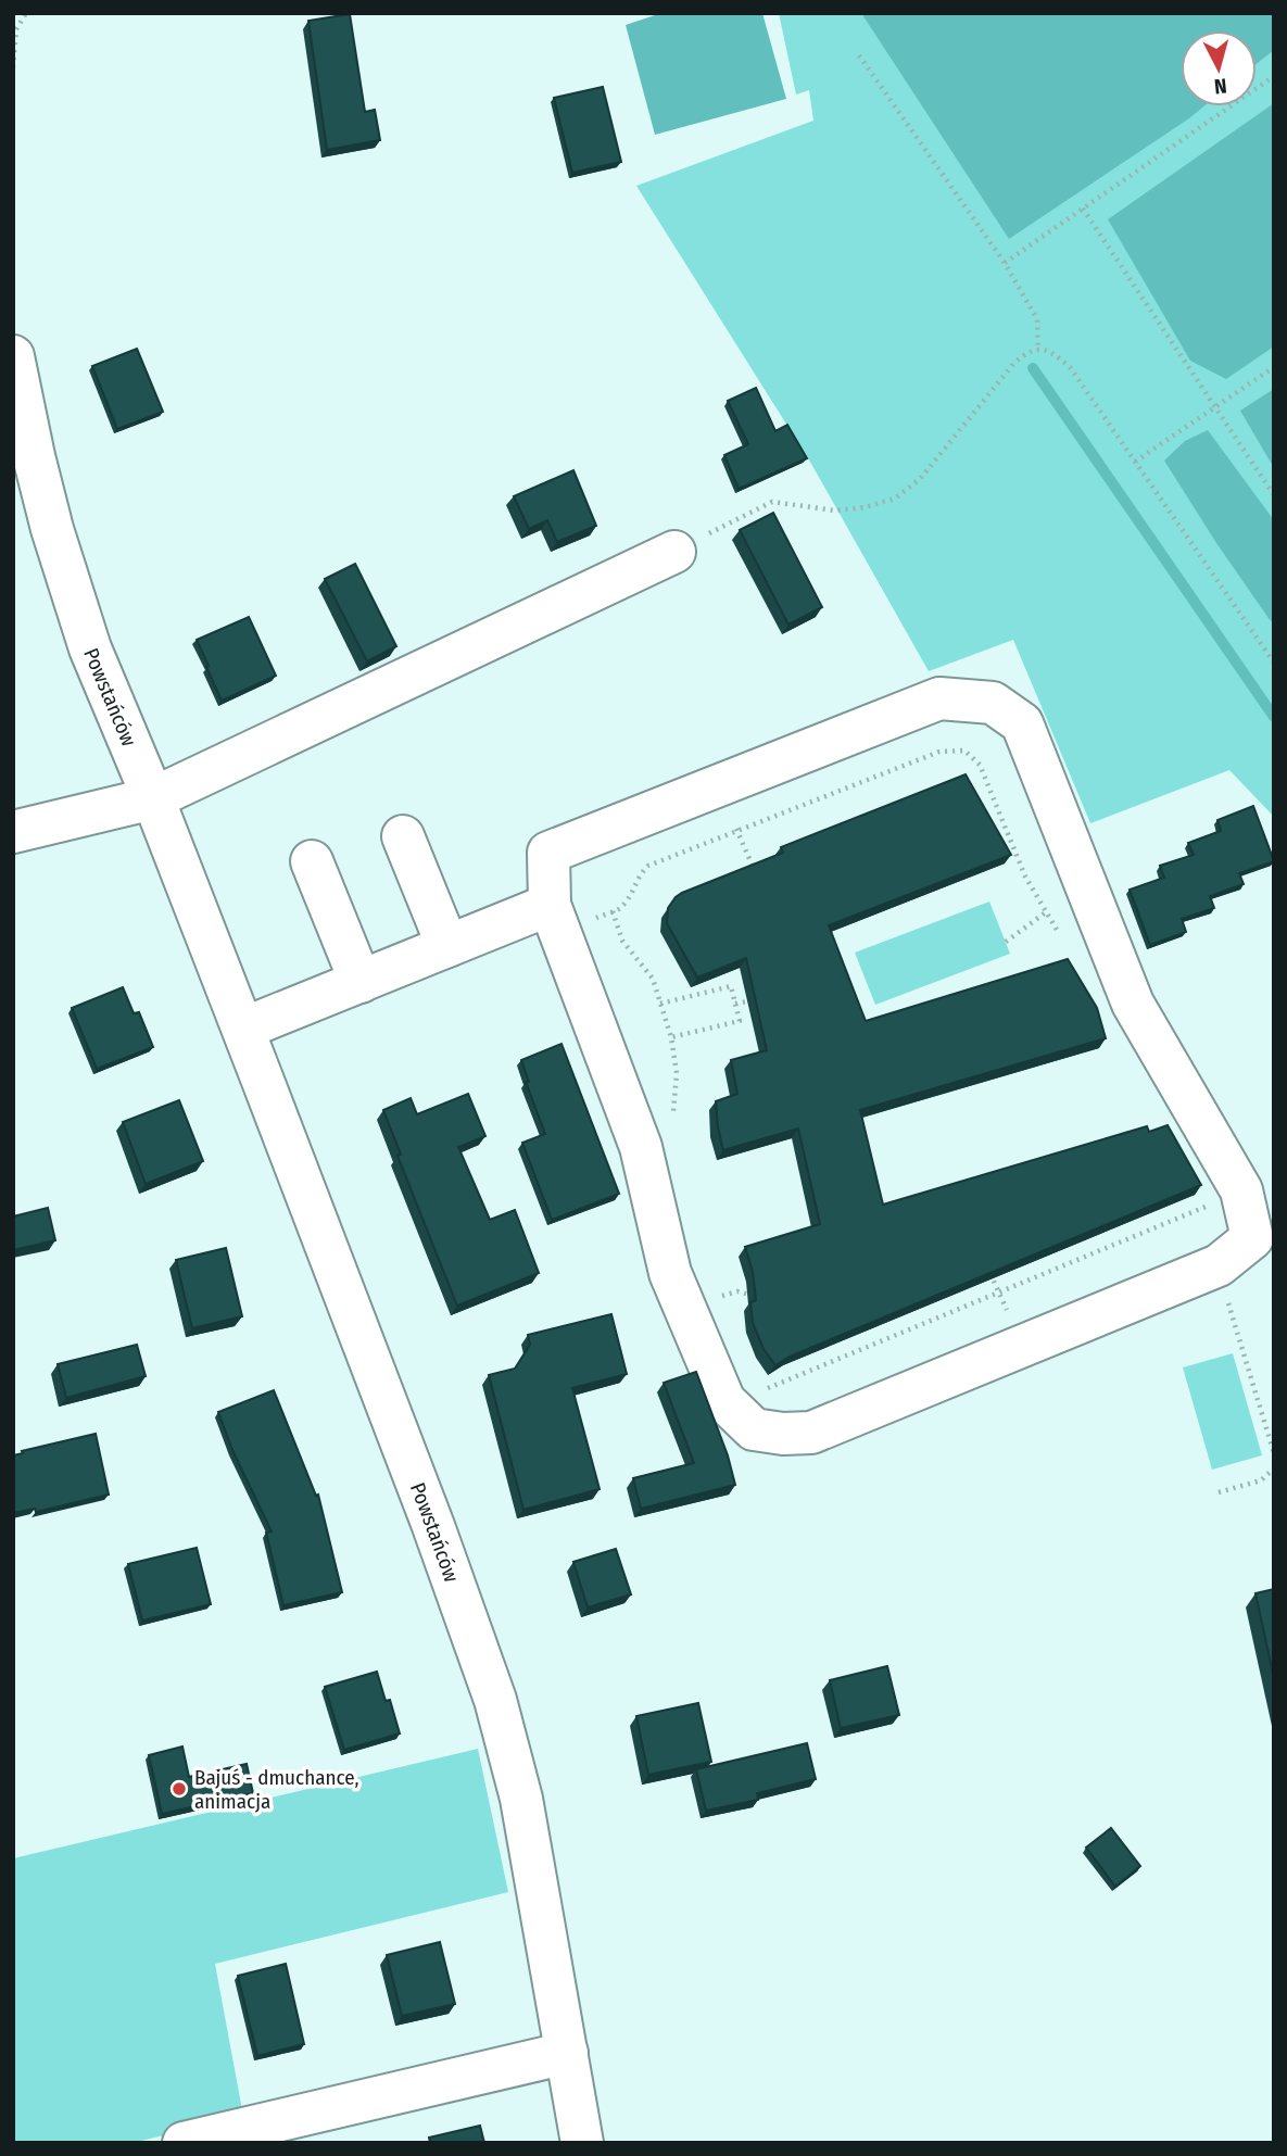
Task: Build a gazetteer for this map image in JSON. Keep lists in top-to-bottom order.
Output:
{
  "streets": {
    "street": ["Powstańców"]
  },
  "places": ["Bajuś - dmuchance, animacja"],
  "north": "bottom"
}
